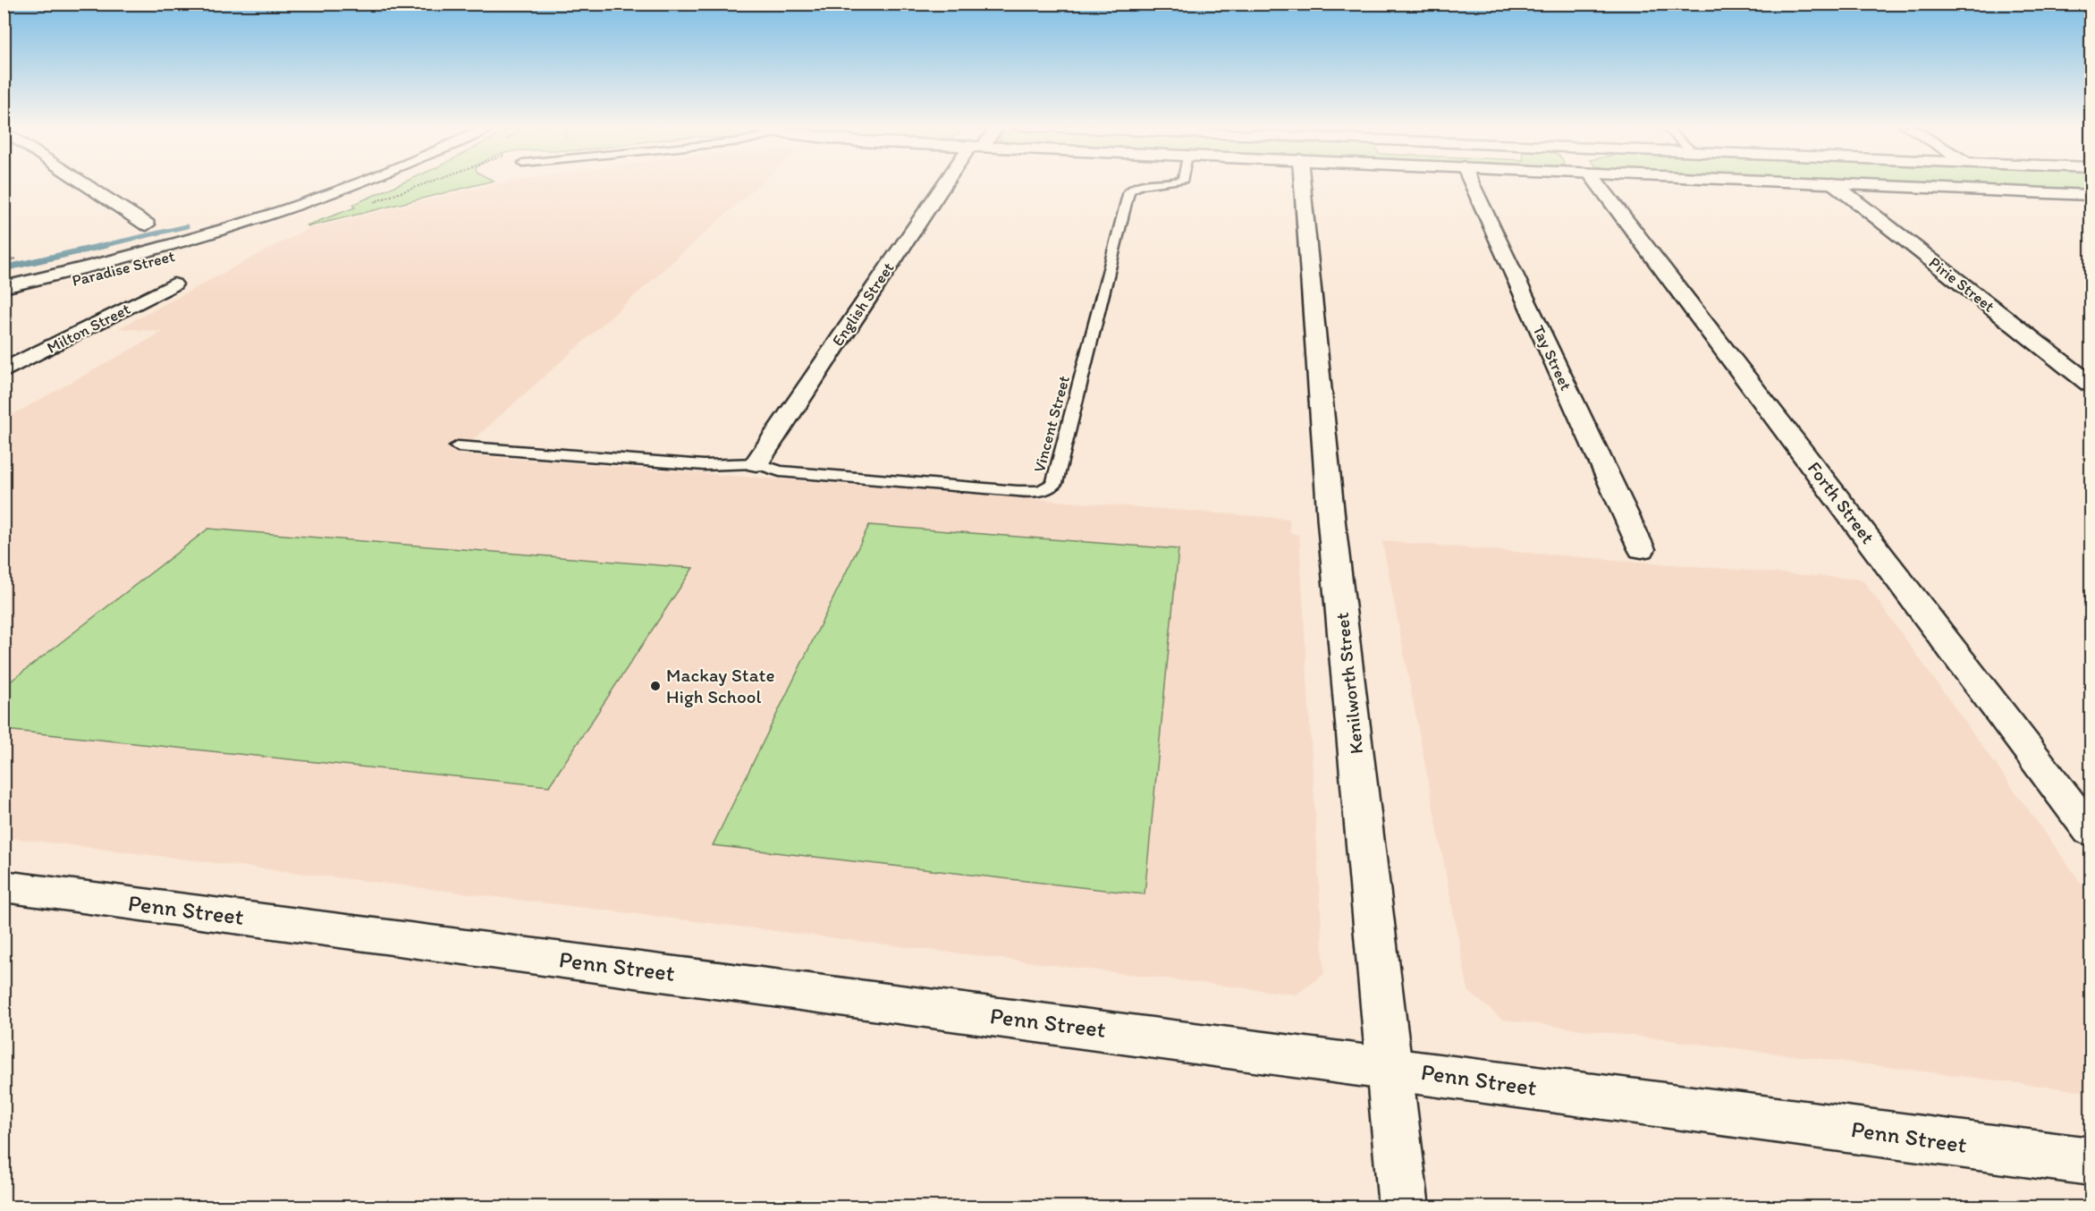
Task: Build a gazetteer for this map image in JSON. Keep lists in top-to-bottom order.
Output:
{
  "streets": {
    "street": [
      "Paradise Street",
      "Pirie Street",
      "English Street",
      "Milton Street",
      "Tay Street",
      "Forth Street",
      "Kenilworth Street",
      "Penn Street"
    ],
    "lane": ["Vincent Street"]
  },
  "crossings": [
    ["English Street", "Vincent Street"],
    ["Kenilworth Street", "Penn Street"]
  ],
  "places": ["Mackay State High School"]
}
